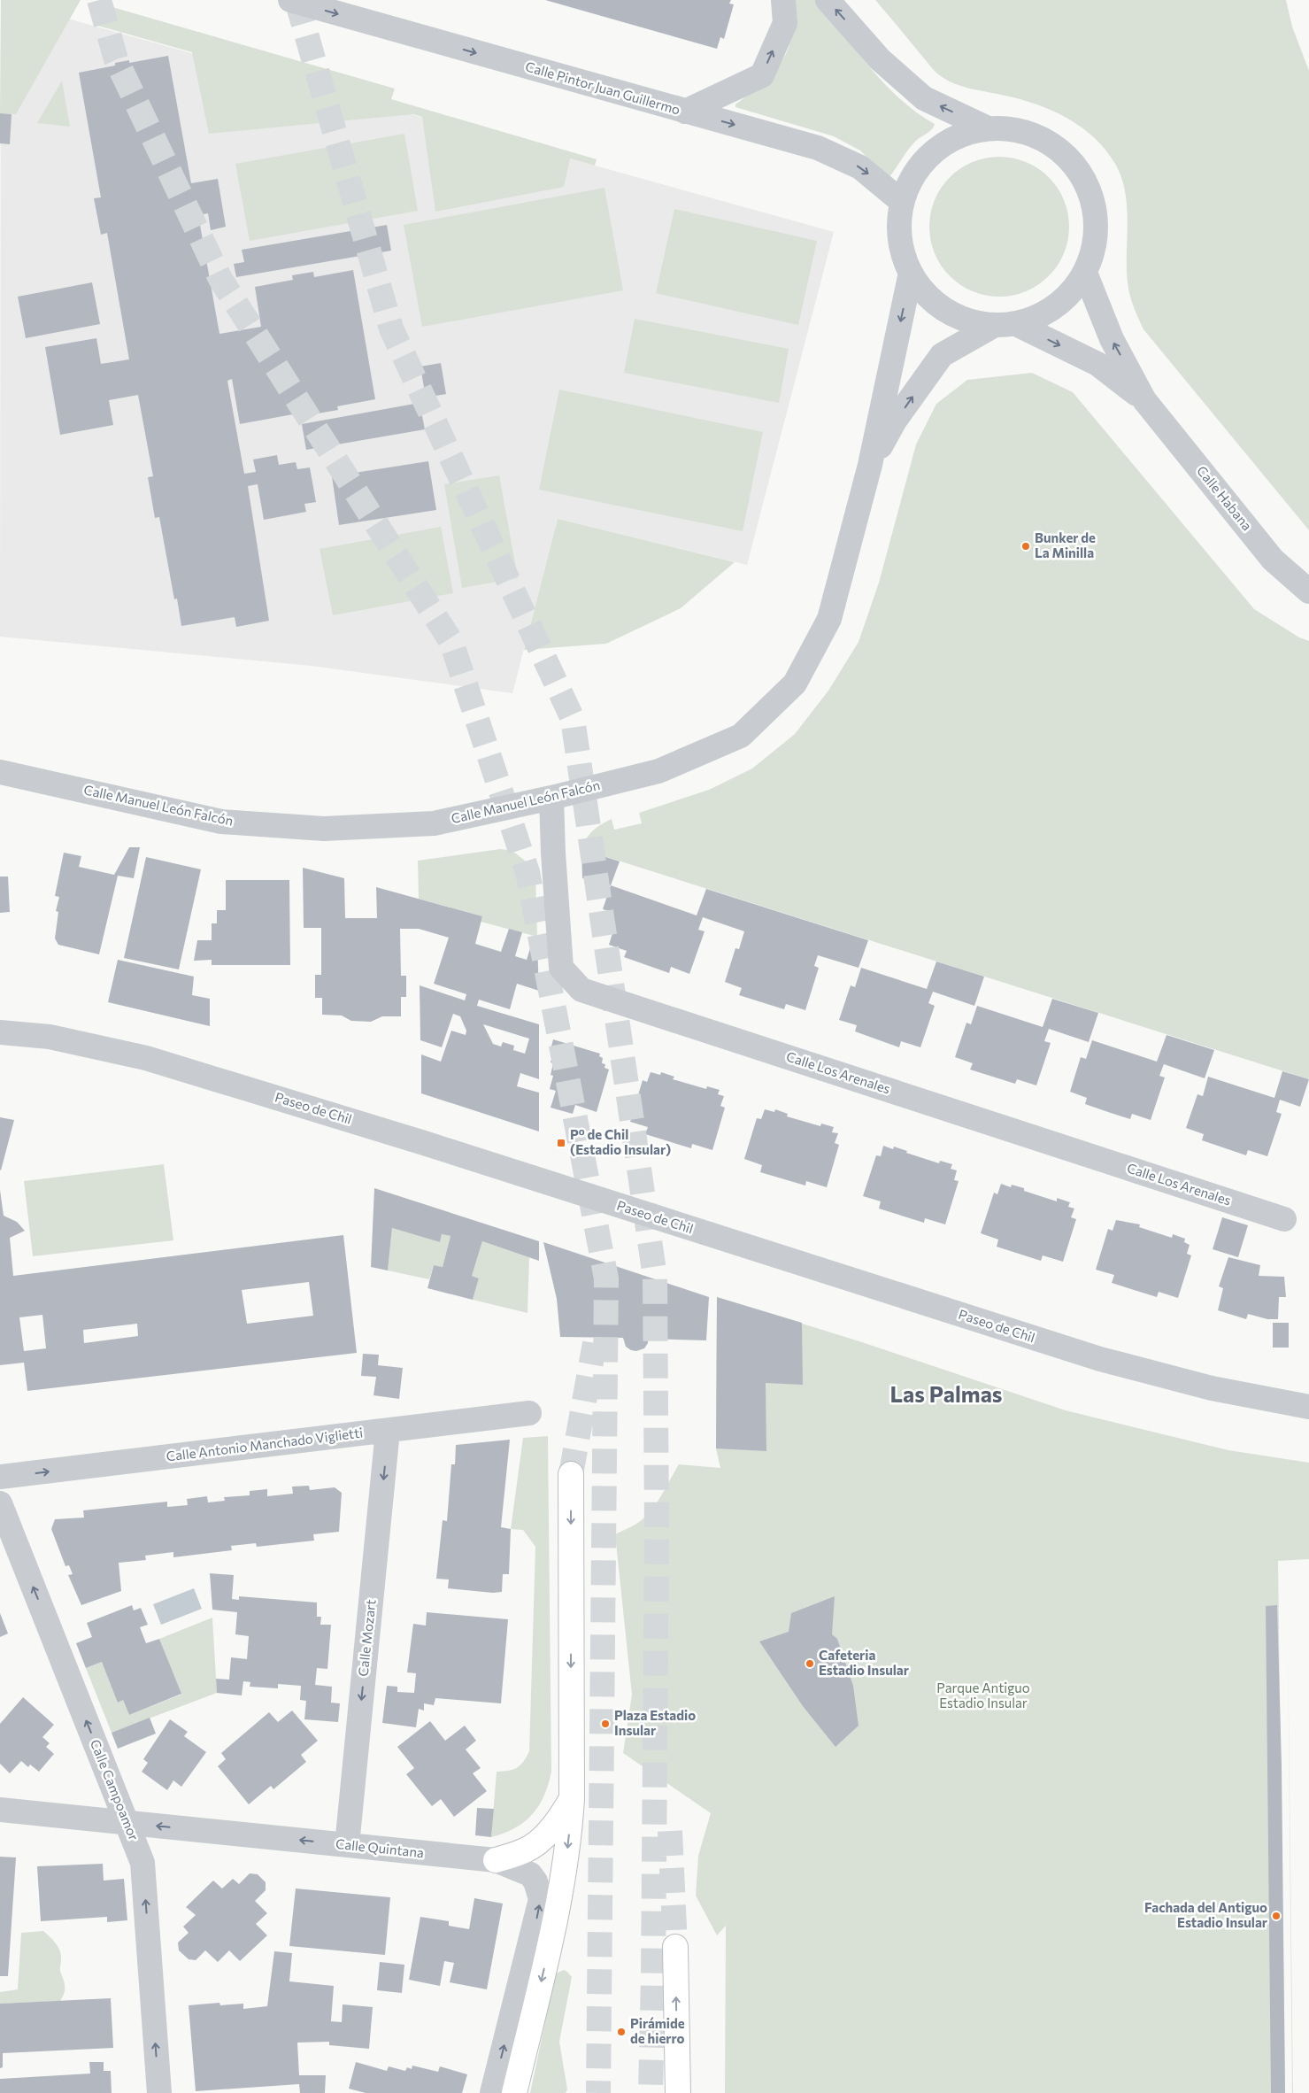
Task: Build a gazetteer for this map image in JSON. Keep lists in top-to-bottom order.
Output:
{
  "streets": {
    "street": [
      "Calle Pintor Juan Guillermo",
      "Calle Habana",
      "Calle Manuel León Falcón",
      "Calle Los Arenales",
      "Paseo de Chil",
      "Calle Antonio Manchado Viglietti",
      "Calle Mozart",
      "Calle Campoamor",
      "Calle Quintana"
    ]
  },
  "crossings": [
    ["Calle Manuel León Falcón", "Calle Los Arenales"],
    ["Calle Antonio Manchado Viglietti", "Calle Mozart"],
    ["Calle Mozart", "Calle Quintana"],
    ["Calle Campoamor", "Calle Quintana"]
  ],
  "one_way": [
    "Calle Pintor Juan Guillermo",
    "Calle Antonio Manchado Viglietti",
    "Calle Mozart",
    "Calle Campoamor"
  ],
  "districts": ["Las Palmas"],
  "parks": ["Parque Antiguo Estadio Insular"],
  "places": {
    "other": [
      "Bunker de La Minilla",
      "Cafeteria Estadio Insular",
      "Plaza Estadio Insular",
      "Fachada del Antiguo Estadio Insular",
      "Pirámide de hierro"
    ],
    "transit": ["Pº de Chil (Estadio Insular)"]
  }
}
